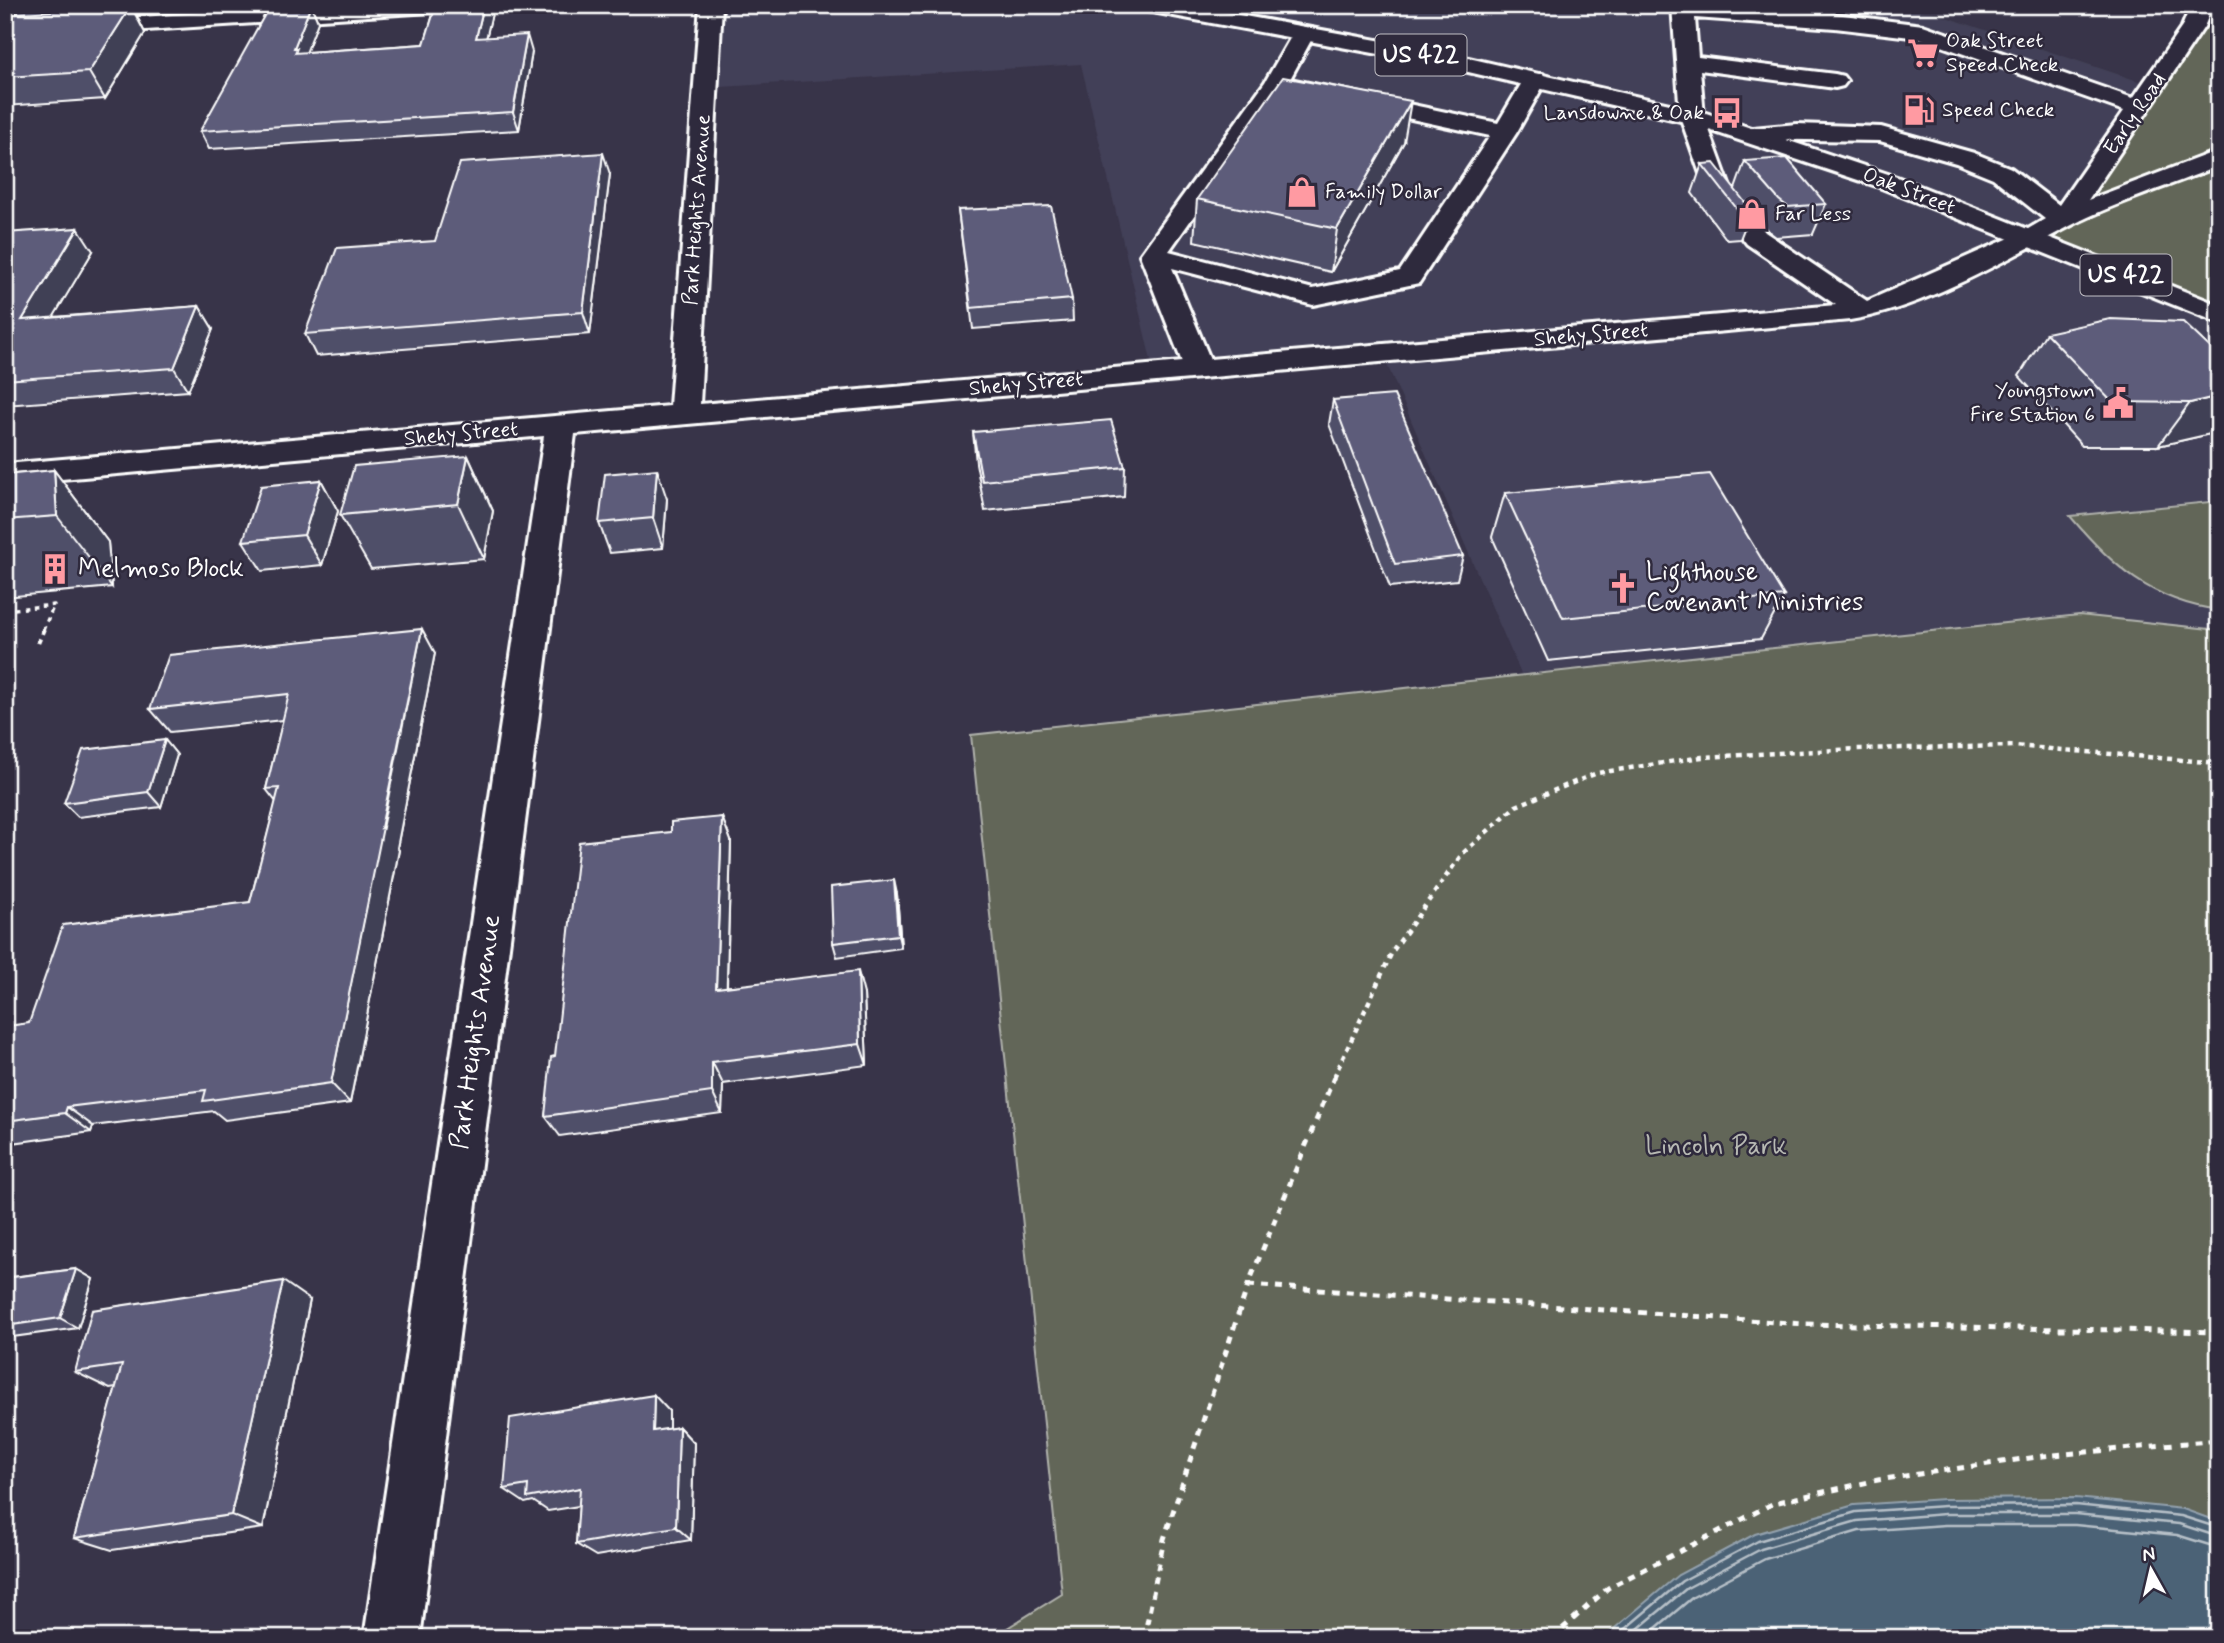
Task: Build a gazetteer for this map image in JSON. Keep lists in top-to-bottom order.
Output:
{
  "streets": {
    "main road": [
      "US 422",
      "Early Road",
      "Oak Street",
      "Park Heights Avenue",
      "Shehy Street"
    ]
  },
  "crossings": [
    ["US 422", "Oak Street"],
    ["US 422", "Shehy Street"],
    ["Early Road", "Oak Street"],
    ["Oak Street", "Shehy Street"],
    ["Park Heights Avenue", "Shehy Street"]
  ],
  "parks": ["Lincoln Park"],
  "places": {
    "supermarket": ["Oak Street Speed Check"],
    "fuel station": ["Speed Check"],
    "bus stop": ["Lansdowne & Oak"],
    "shop": ["Family Dollar", "Far Less"],
    "public building": ["Youngstown Fire Station 6"],
    "building": ["Melmoso Block"],
    "church": ["Lighthouse Covenant Ministries"]
  },
  "north": "top"
}
